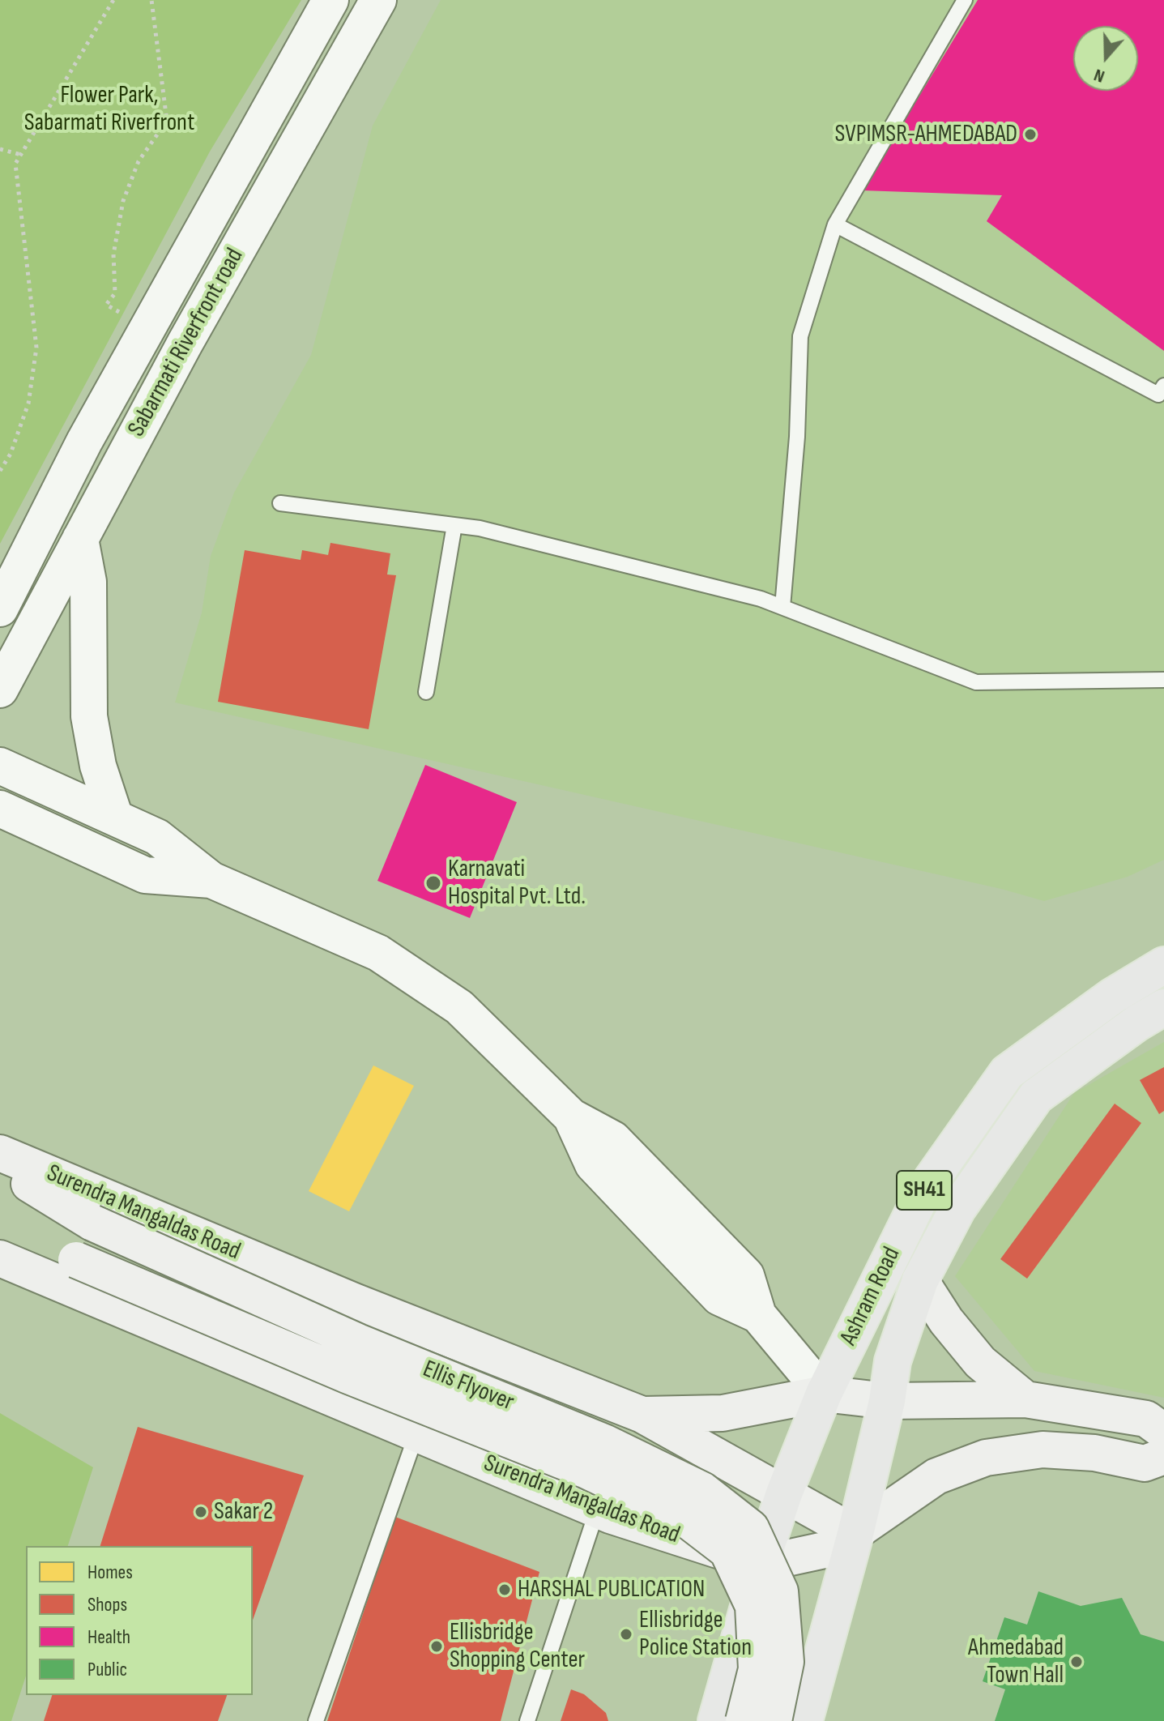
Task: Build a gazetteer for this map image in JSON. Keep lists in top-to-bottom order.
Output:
{
  "streets": {
    "main road": [
      "SH41",
      "Surendra Mangaldas Road",
      "Ashram Road",
      "Ellis Flyover"
    ],
    "street": ["Sabarmati Riverfront road"]
  },
  "crossings": [
    ["Surendra Mangaldas Road", "Ashram Road"],
    ["Surendra Mangaldas Road", "Ellis Flyover"]
  ],
  "parks": ["Flower Park, Sabarmati Riverfront"],
  "places": [
    "SVPIMSR-AHMEDABAD",
    "Karnavati Hospital Pvt. Ltd.",
    "Sakar 2",
    "HARSHAL PUBLICATION",
    "Ellisbridge Police Station",
    "Ellisbridge Shopping Center",
    "Ahmedabad Town Hall"
  ],
  "legend": [
    "Homes",
    "Shops",
    "Health",
    "Public"
  ],
  "north": "bottom"
}
